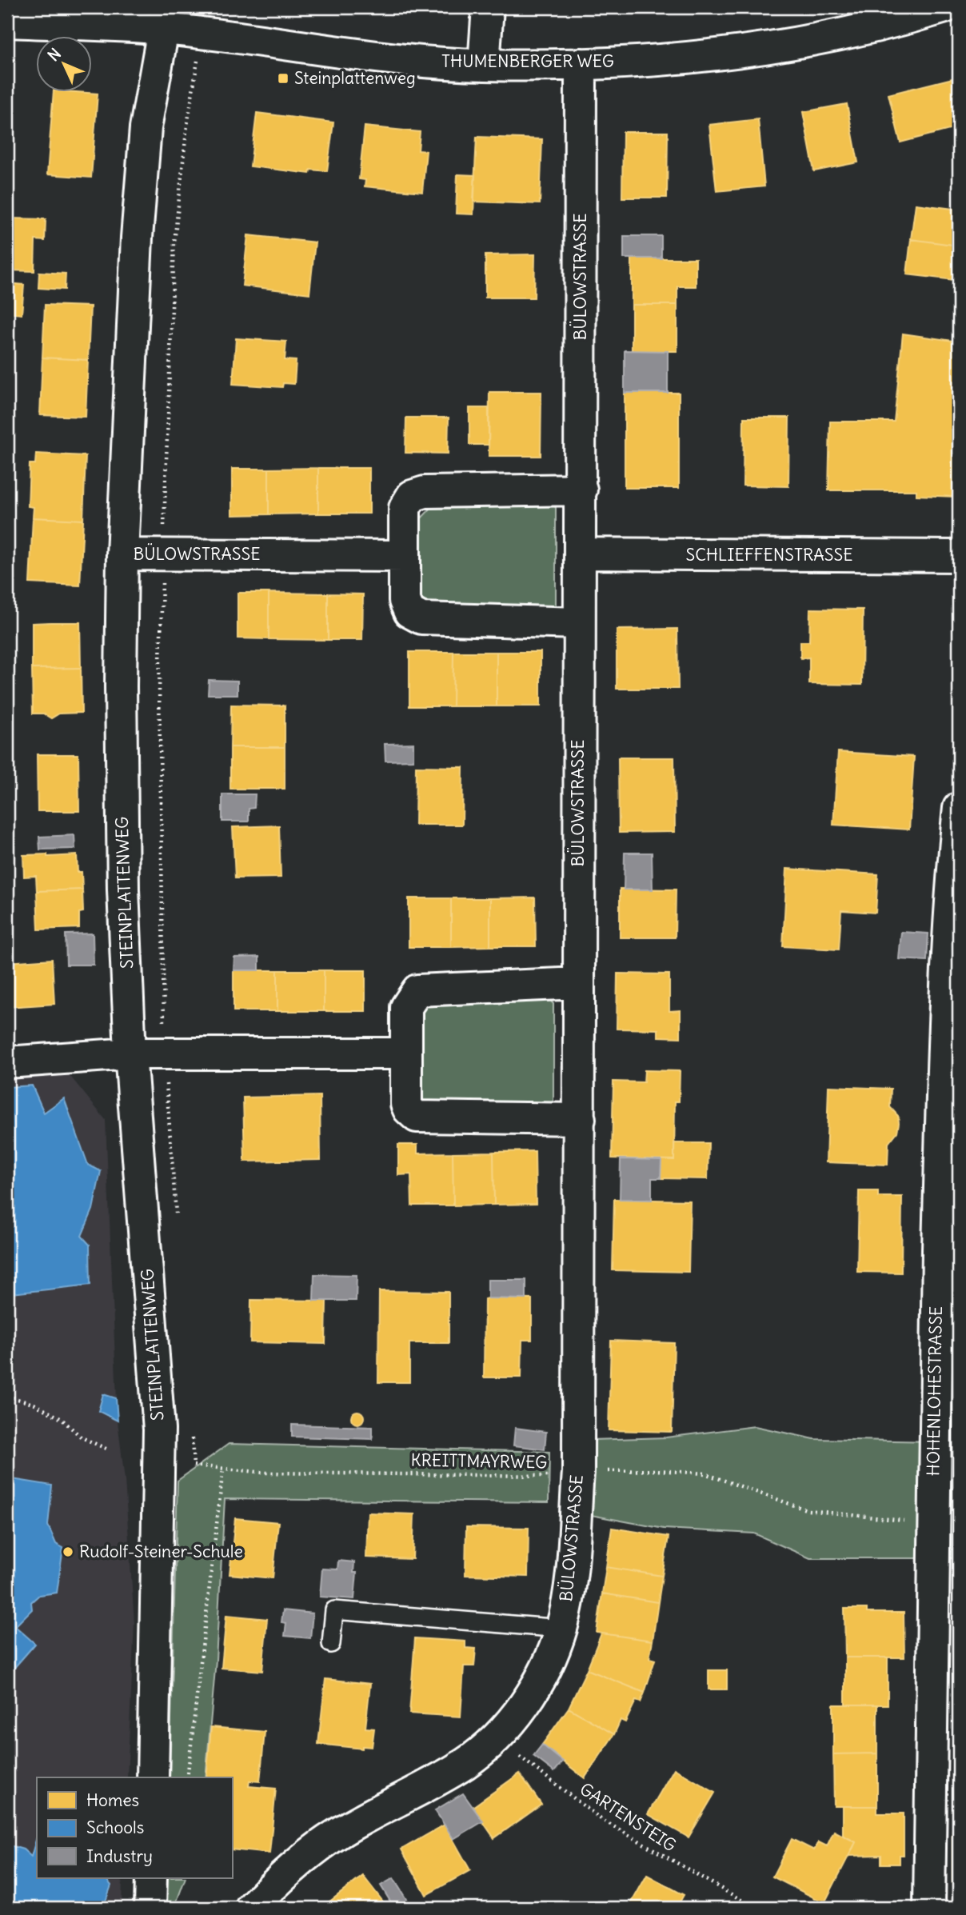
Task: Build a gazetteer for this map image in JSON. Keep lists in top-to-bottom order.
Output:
{
  "streets": {
    "street": [
      "THUMENBERGER WEG",
      "BÜLOWSTRASSE",
      "SCHLIEFFENSTRASSE",
      "STEINPLATTENWEG",
      "HOHENLOHESTRASSE"
    ],
    "path": ["KREITTMAYRWEG", "GARTENSTEIG"]
  },
  "crossings": [
    ["THUMENBERGER WEG", "BÜLOWSTRASSE"],
    ["THUMENBERGER WEG", "STEINPLATTENWEG"],
    ["BÜLOWSTRASSE", "SCHLIEFFENSTRASSE"],
    ["BÜLOWSTRASSE", "STEINPLATTENWEG"],
    ["BÜLOWSTRASSE", "KREITTMAYRWEG"],
    ["BÜLOWSTRASSE", "GARTENSTEIG"],
    ["STEINPLATTENWEG", "KREITTMAYRWEG"],
    ["HOHENLOHESTRASSE", "KREITTMAYRWEG"]
  ],
  "places": {
    "transit": ["Steinplattenweg"],
    "other": ["Rudolf-Steiner-Schule"]
  },
  "legend": ["Homes", "Schools", "Industry"],
  "north": "top left"
}
